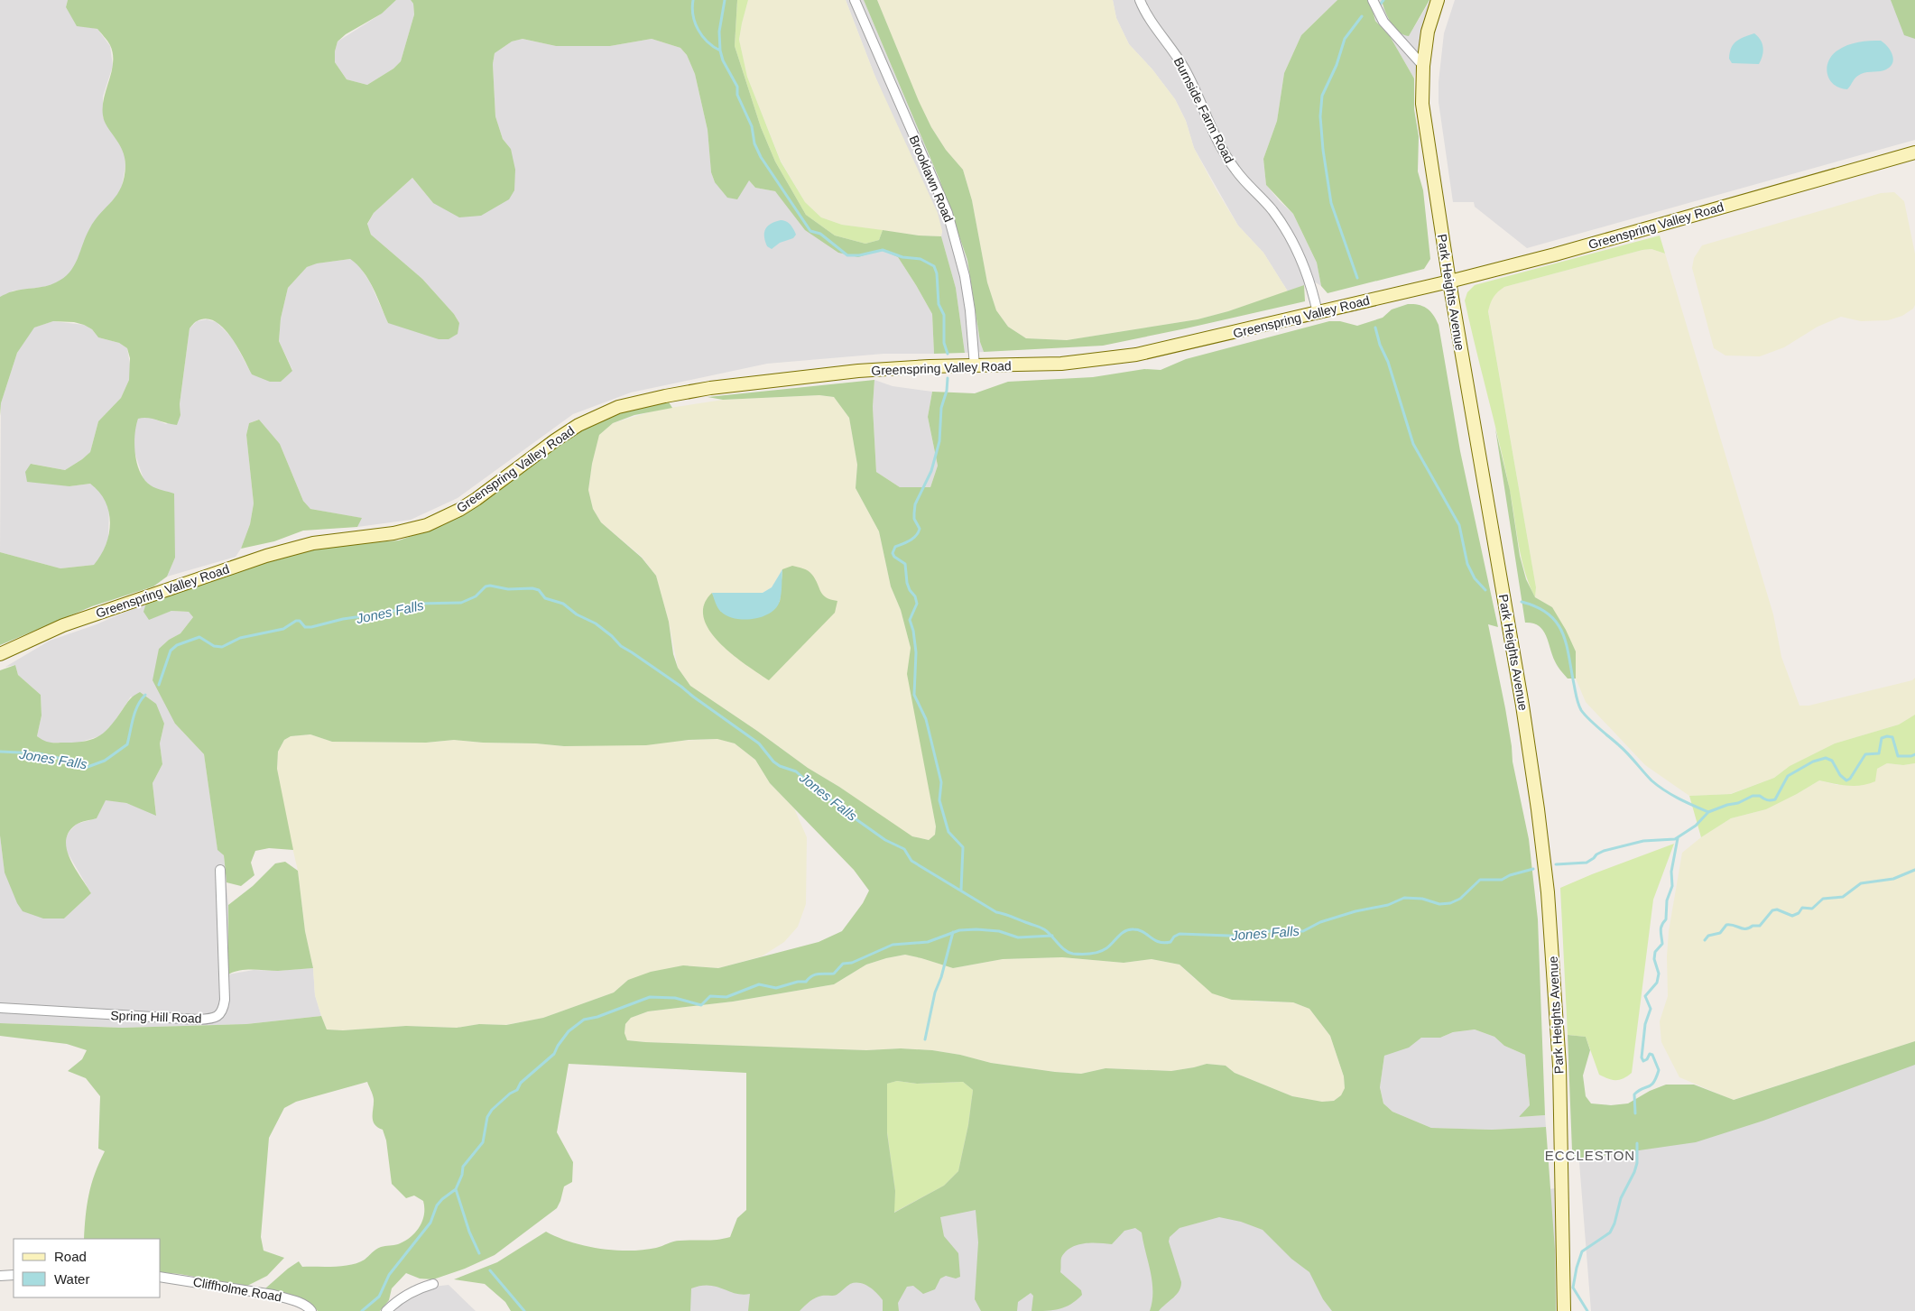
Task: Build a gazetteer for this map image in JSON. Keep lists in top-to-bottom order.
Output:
{
  "streets": {
    "main road": ["Greenspring Valley Road", "Park Heights Avenue"],
    "street": [
      "Burnside Farm Road",
      "Brooklawn Road",
      "Spring Hill Road",
      "Cliffholme Road"
    ]
  },
  "crossings": [
    ["Burnside Farm Road", "Greenspring Valley Road"],
    ["Brooklawn Road", "Greenspring Valley Road"],
    ["Greenspring Valley Road", "Park Heights Avenue"]
  ],
  "districts": ["ECCLESTON"],
  "water": ["Jones Falls"],
  "legend": ["Road", "Water"]
}
